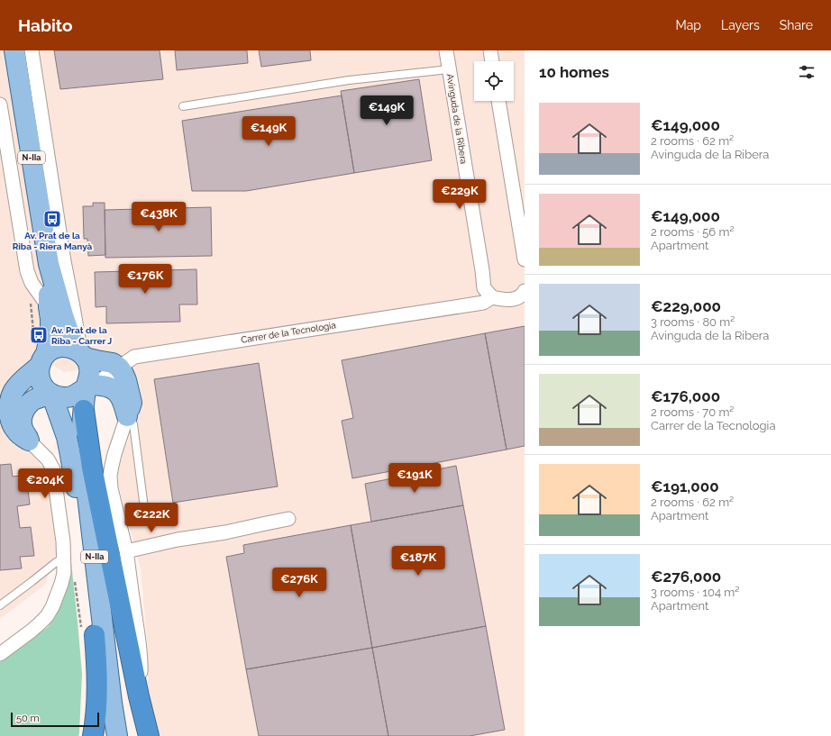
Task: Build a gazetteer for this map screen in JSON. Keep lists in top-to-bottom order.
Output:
{
  "streets": {
    "main road": ["N-IIa"],
    "street": ["Avinguda de la Ribera", "Carrer de la Tecnologia"]
  },
  "crossings": [
    ["Avinguda de la Ribera", "Carrer de la Tecnologia"],
    ["N-IIa", "Carrer de la Tecnologia"]
  ],
  "places": {
    "bus stop": ["Av. Prat de la Riba - Riera Manyà", "Av. Prat de la Riba - Carrer J"]
  },
  "scale_bar": "50 m",
  "page": {
    "header": "Habito",
    "nav": ["Map", "Layers", "Share"],
    "heading": "10 homes",
    "list": [
      {
        "name": "€149,000",
        "note": "2 rooms · 62 m² · Avinguda de la Ribera"
      },
      {
        "name": "€149,000",
        "note": "2 rooms · 56 m² · Apartment"
      },
      {
        "name": "€229,000",
        "note": "3 rooms · 80 m² · Avinguda de la Ribera"
      },
      {
        "name": "€176,000",
        "note": "2 rooms · 70 m² · Carrer de la Tecnologia"
      },
      {
        "name": "€191,000",
        "note": "2 rooms · 62 m² · Apartment"
      },
      {
        "name": "€276,000",
        "note": "3 rooms · 104 m² · Apartment"
      }
    ],
    "price": [
      "€149K",
      "€149K",
      "€229K",
      "€438K",
      "€176K",
      "€191K",
      "€204K",
      "€222K",
      "€187K",
      "€276K"
    ],
    "scale": "50 m"
  }
}
